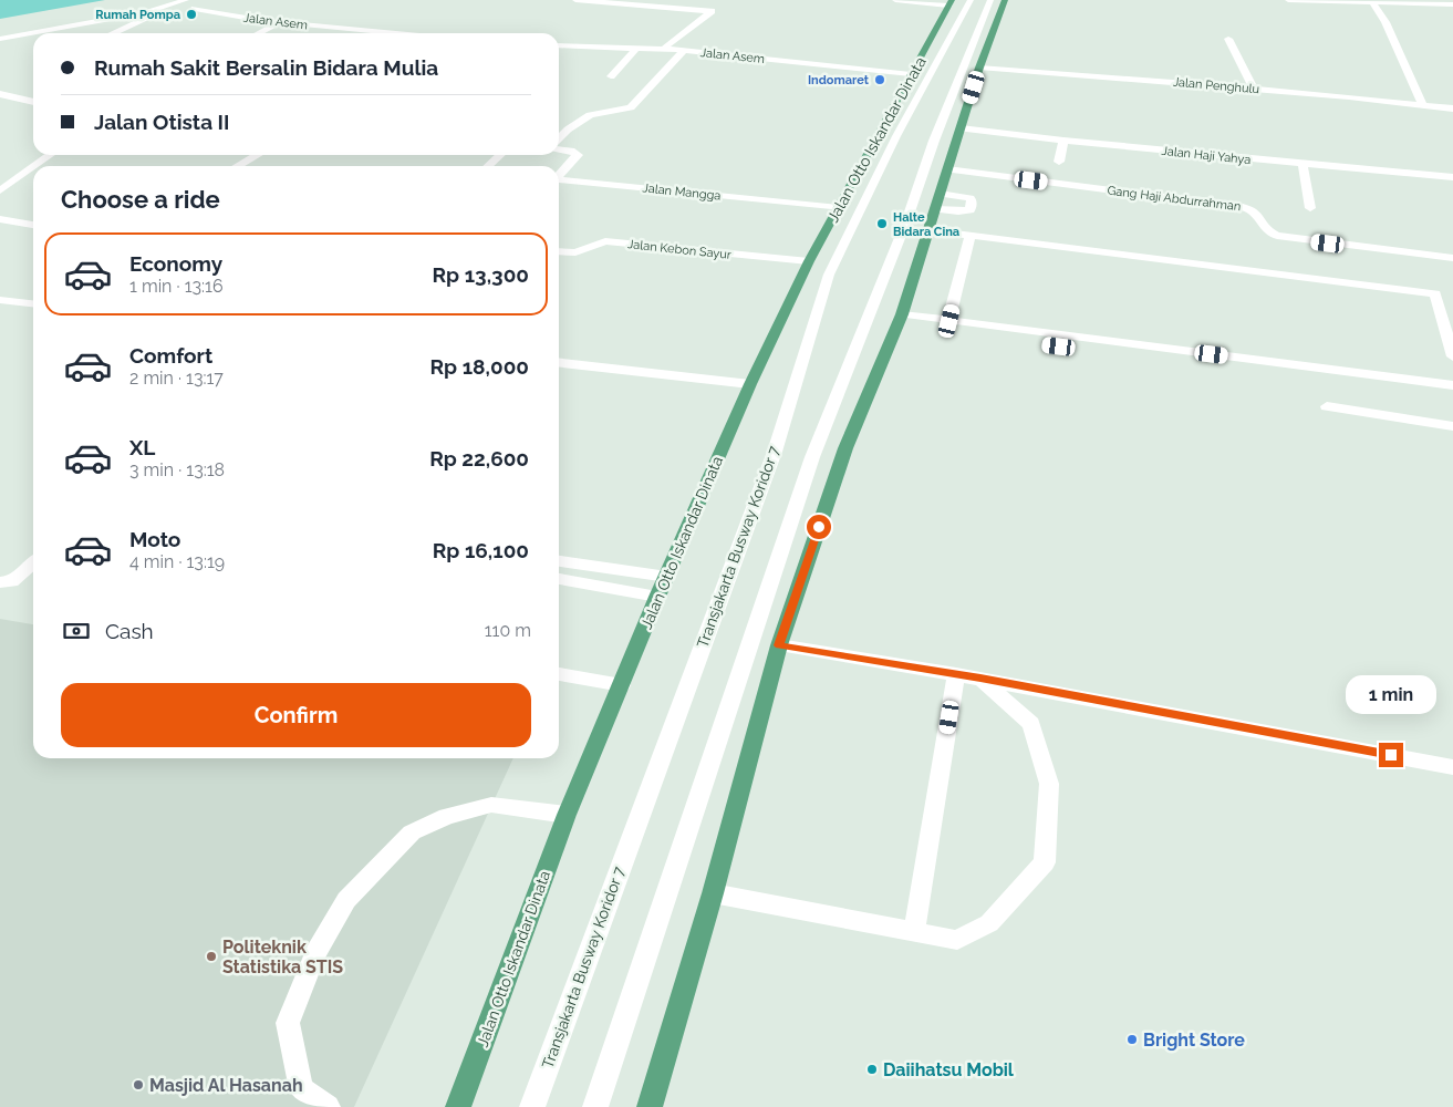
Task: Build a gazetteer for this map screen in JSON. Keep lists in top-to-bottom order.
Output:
{
  "streets": {
    "main road": ["Jalan Otto Iskandar Dinata"],
    "street": [
      "Jalan Asem",
      "Jalan Penghulu",
      "Jalan Haji Yahya",
      "Jalan Mangga",
      "Gang Haji Abdurrahman",
      "Jalan Kebon Sayur",
      "Transjakarta Busway Koridor 7"
    ]
  },
  "crossings": [
    ["Jalan Asem", "Jalan Otto Iskandar Dinata"],
    ["Jalan Otto Iskandar Dinata", "Jalan Mangga"],
    ["Jalan Otto Iskandar Dinata", "Jalan Kebon Sayur"]
  ],
  "places": [
    "Rumah Pompa",
    "Indomaret",
    "Halte Bidara Cina",
    "Politeknik Statistika STIS",
    "Bright Store",
    "Daiihatsu Mobil",
    "Masjid Al Hasanah"
  ],
  "page": {
    "banner": ["Rumah Sakit Bersalin Bidara Mulia", "Jalan Otista II"],
    "heading": "Choose a ride",
    "list": [
      {
        "name": "Economy",
        "note": "1 min · 13:16",
        "value": "Rp 13,300"
      },
      {
        "name": "Comfort",
        "note": "2 min · 13:17",
        "value": "Rp 18,000"
      },
      {
        "name": "XL",
        "note": "3 min · 13:18",
        "value": "Rp 22,600"
      },
      {
        "name": "Moto",
        "note": "4 min · 13:19",
        "value": "Rp 16,100"
      }
    ],
    "pay": ["Cash", "110 m"],
    "buttons": "Confirm",
    "bubble": "1 min"
  }
}
